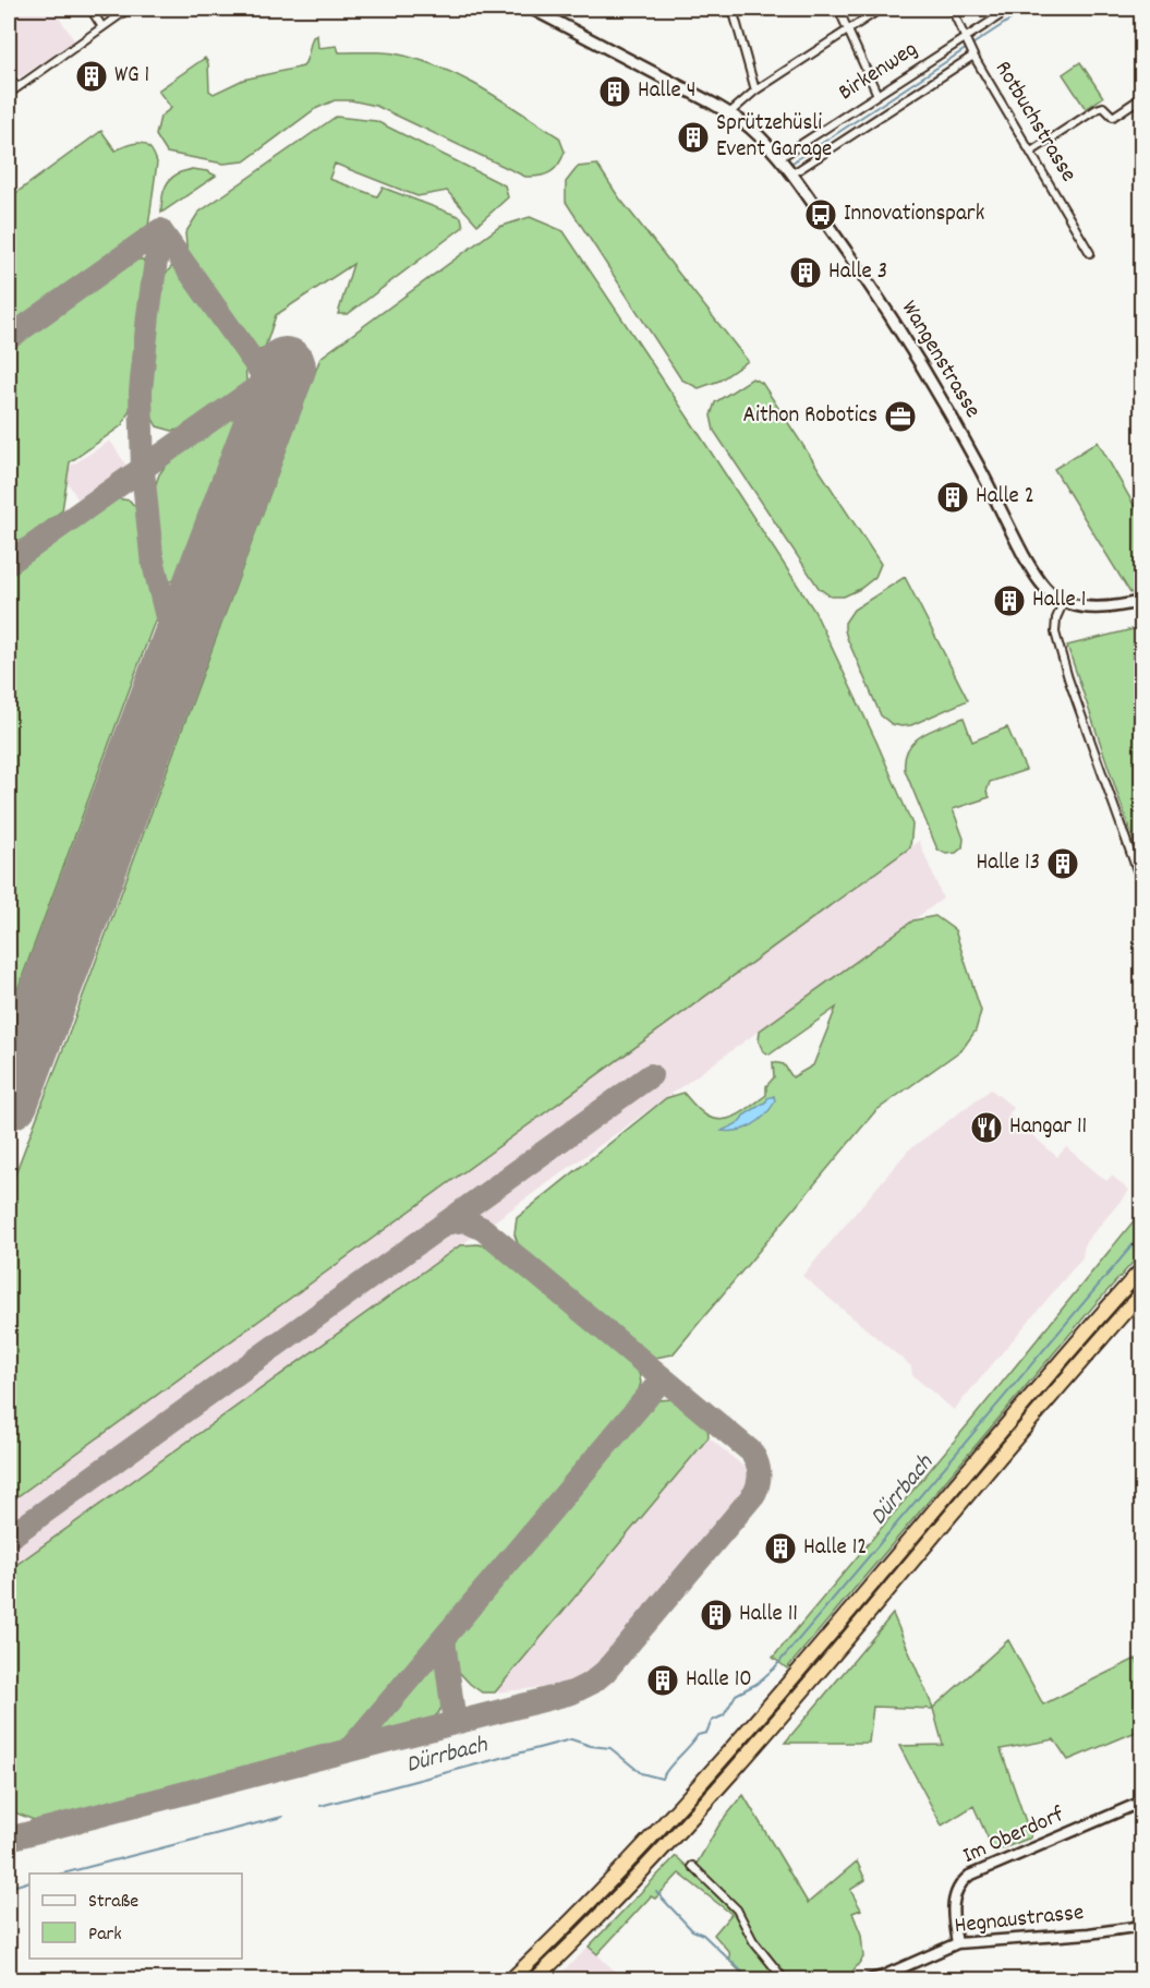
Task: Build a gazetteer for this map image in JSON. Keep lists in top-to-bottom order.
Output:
{
  "streets": {
    "main road": ["Wangenstrasse"],
    "street": [
      "Birkenweg",
      "Rotbuchstrasse",
      "Im Oberdorf",
      "Hegnaustrasse"
    ]
  },
  "crossings": [
    ["Birkenweg", "Rotbuchstrasse"],
    ["Birkenweg", "Wangenstrasse"],
    ["Im Oberdorf", "Hegnaustrasse"]
  ],
  "water": ["Dürrbach"],
  "places": {
    "building": [
      "WG 1",
      "Halle 4",
      "Sprützehüsli Event Garage",
      "Halle 3",
      "Halle 2",
      "Halle 1",
      "Halle 13",
      "Halle 12",
      "Halle 11",
      "Halle 10"
    ],
    "bus stop": ["Innovationspark"],
    "office": ["Aithon Robotics"],
    "restaurant": ["Hangar 11"]
  },
  "legend": ["Straße", "Park"]
}
